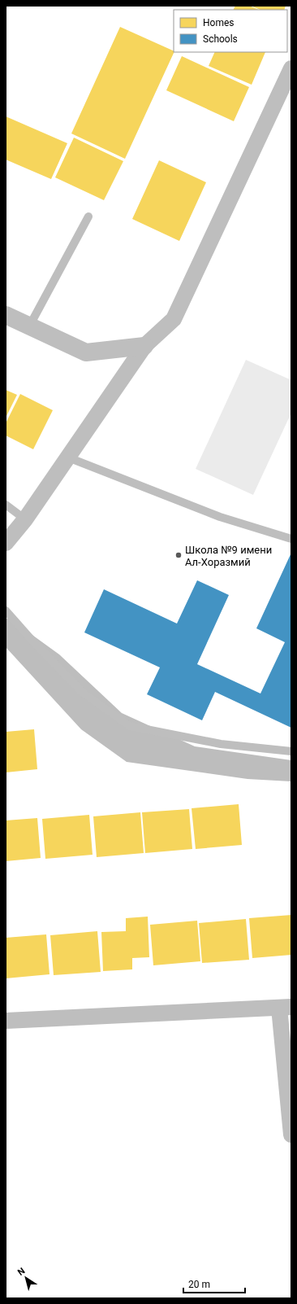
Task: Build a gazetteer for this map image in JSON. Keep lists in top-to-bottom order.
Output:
{
  "places": ["Школа №9 имени Ал-Хоразмий"],
  "legend": ["Homes", "Schools"],
  "scale_bar": "20 m",
  "north": "top left"
}
